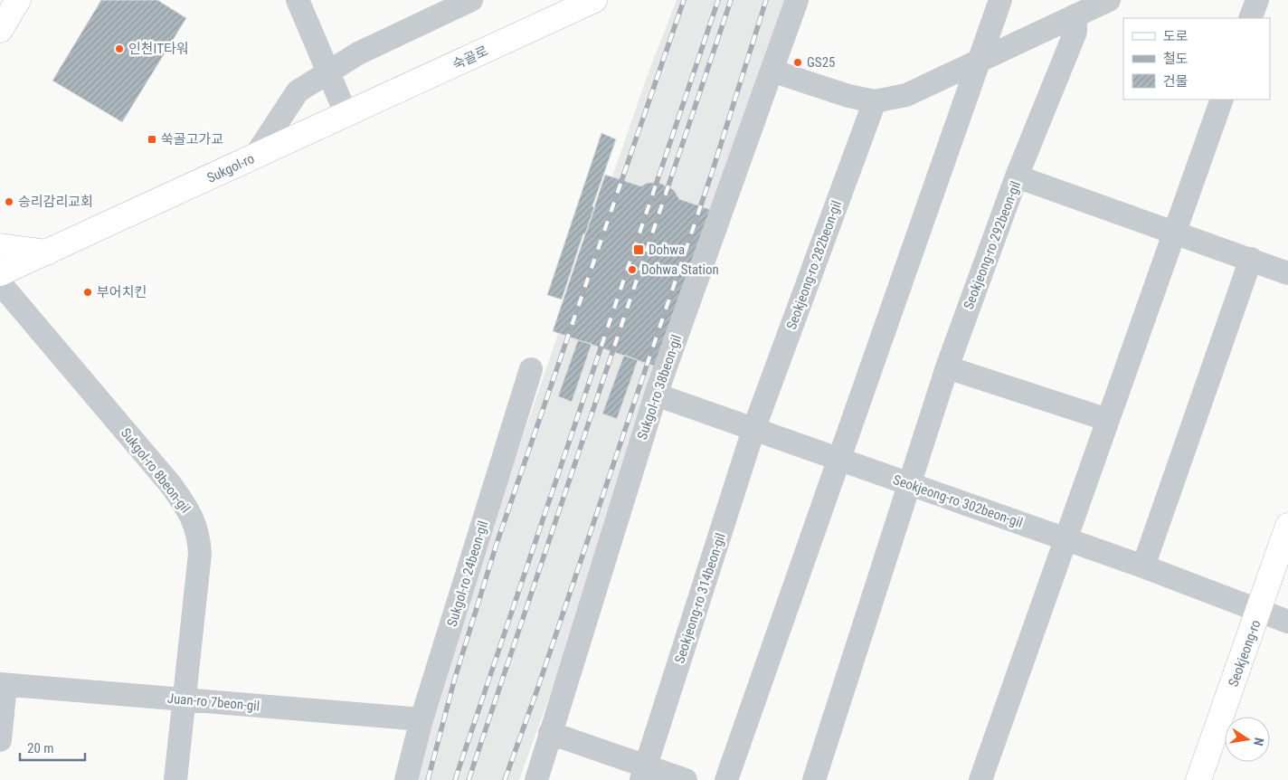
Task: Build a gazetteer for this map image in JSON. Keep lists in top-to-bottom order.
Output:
{
  "streets": {
    "main road": ["숙골로", "Sukgol-ro", "Seokjeong-ro"],
    "lane": [
      "Seokjeong-ro 292beon-gil",
      "Seokjeong-ro 282beon-gil",
      "Sukgol-ro 38beon-gil",
      "Sukgol-ro 8beon-gil",
      "Seokjeong-ro 302beon-gil",
      "Sukgol-ro 24beon-gil",
      "Seokjeong-ro 314beon-gil",
      "Juan-ro 7beon-gil"
    ]
  },
  "crossings": [
    ["숙골로", "Sukgol-ro"],
    ["Seokjeong-ro 292beon-gil", "Seokjeong-ro 302beon-gil"],
    ["Seokjeong-ro 282beon-gil", "Seokjeong-ro 302beon-gil"],
    ["Seokjeong-ro 282beon-gil", "Seokjeong-ro 314beon-gil"],
    ["Sukgol-ro 38beon-gil", "Seokjeong-ro 302beon-gil"],
    ["Sukgol-ro 8beon-gil", "Juan-ro 7beon-gil"],
    ["Seokjeong-ro 302beon-gil", "Seokjeong-ro 314beon-gil"],
    ["Seokjeong-ro 302beon-gil", "Seokjeong-ro"],
    ["Sukgol-ro 24beon-gil", "Juan-ro 7beon-gil"]
  ],
  "places": {
    "other": [
      "인천IT타워",
      "GS25",
      "승리감리교회",
      "Dohwa Station",
      "부어치킨"
    ],
    "transit": ["쑥골고가교", "Dohwa"]
  },
  "legend": ["도로", "철도", "건물"],
  "scale_bar": "20 m",
  "north": "right"
}
